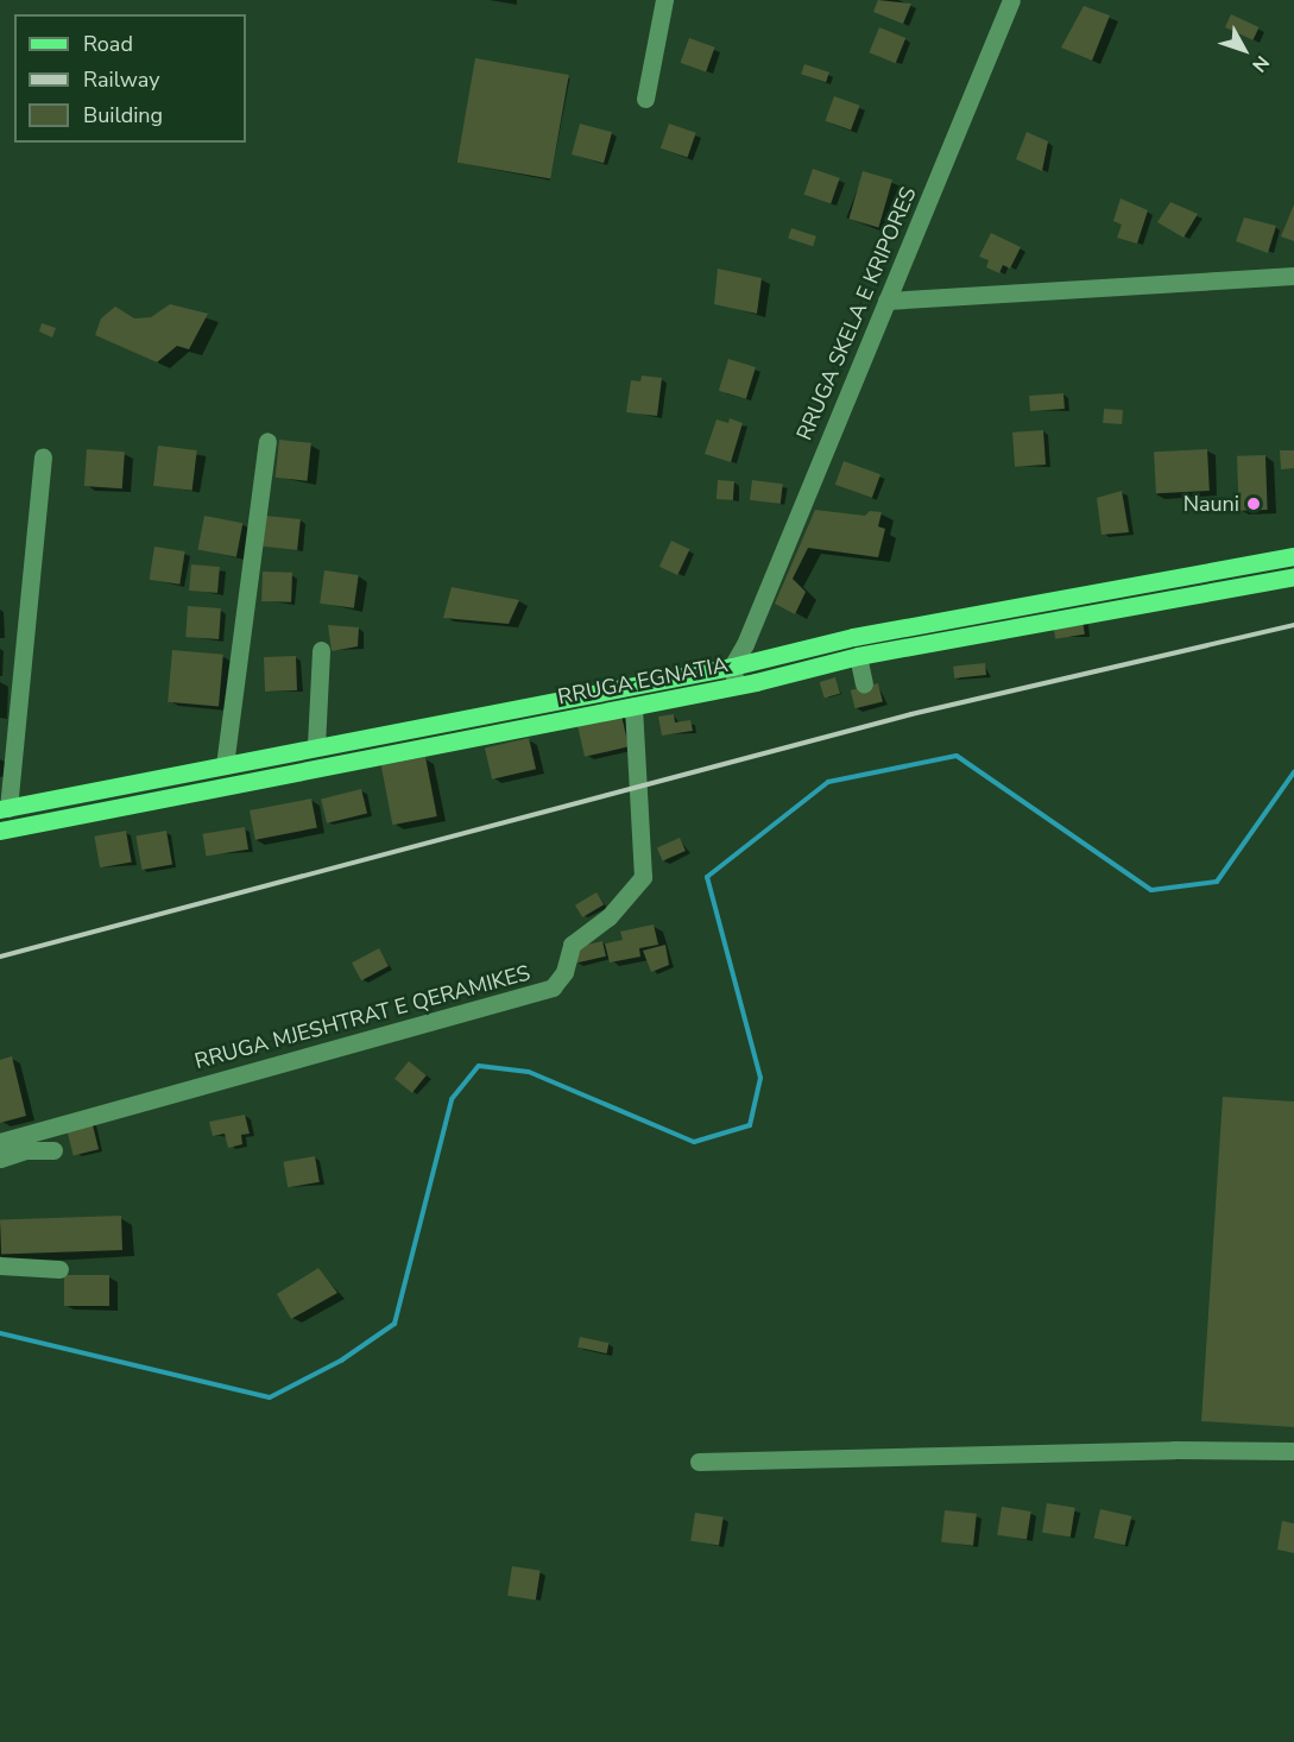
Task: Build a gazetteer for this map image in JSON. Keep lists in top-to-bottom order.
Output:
{
  "streets": {
    "main road": ["RRUGA EGNATIA"],
    "street": ["RRUGA SKELA E KRIPORES", "RRUGA MJESHTRAT E QERAMIKES"]
  },
  "crossings": [
    ["RRUGA SKELA E KRIPORES", "RRUGA EGNATIA"],
    ["RRUGA EGNATIA", "RRUGA MJESHTRAT E QERAMIKES"]
  ],
  "places": ["Nauni"],
  "legend": ["Road", "Railway", "Building"],
  "north": "bottom right"
}
